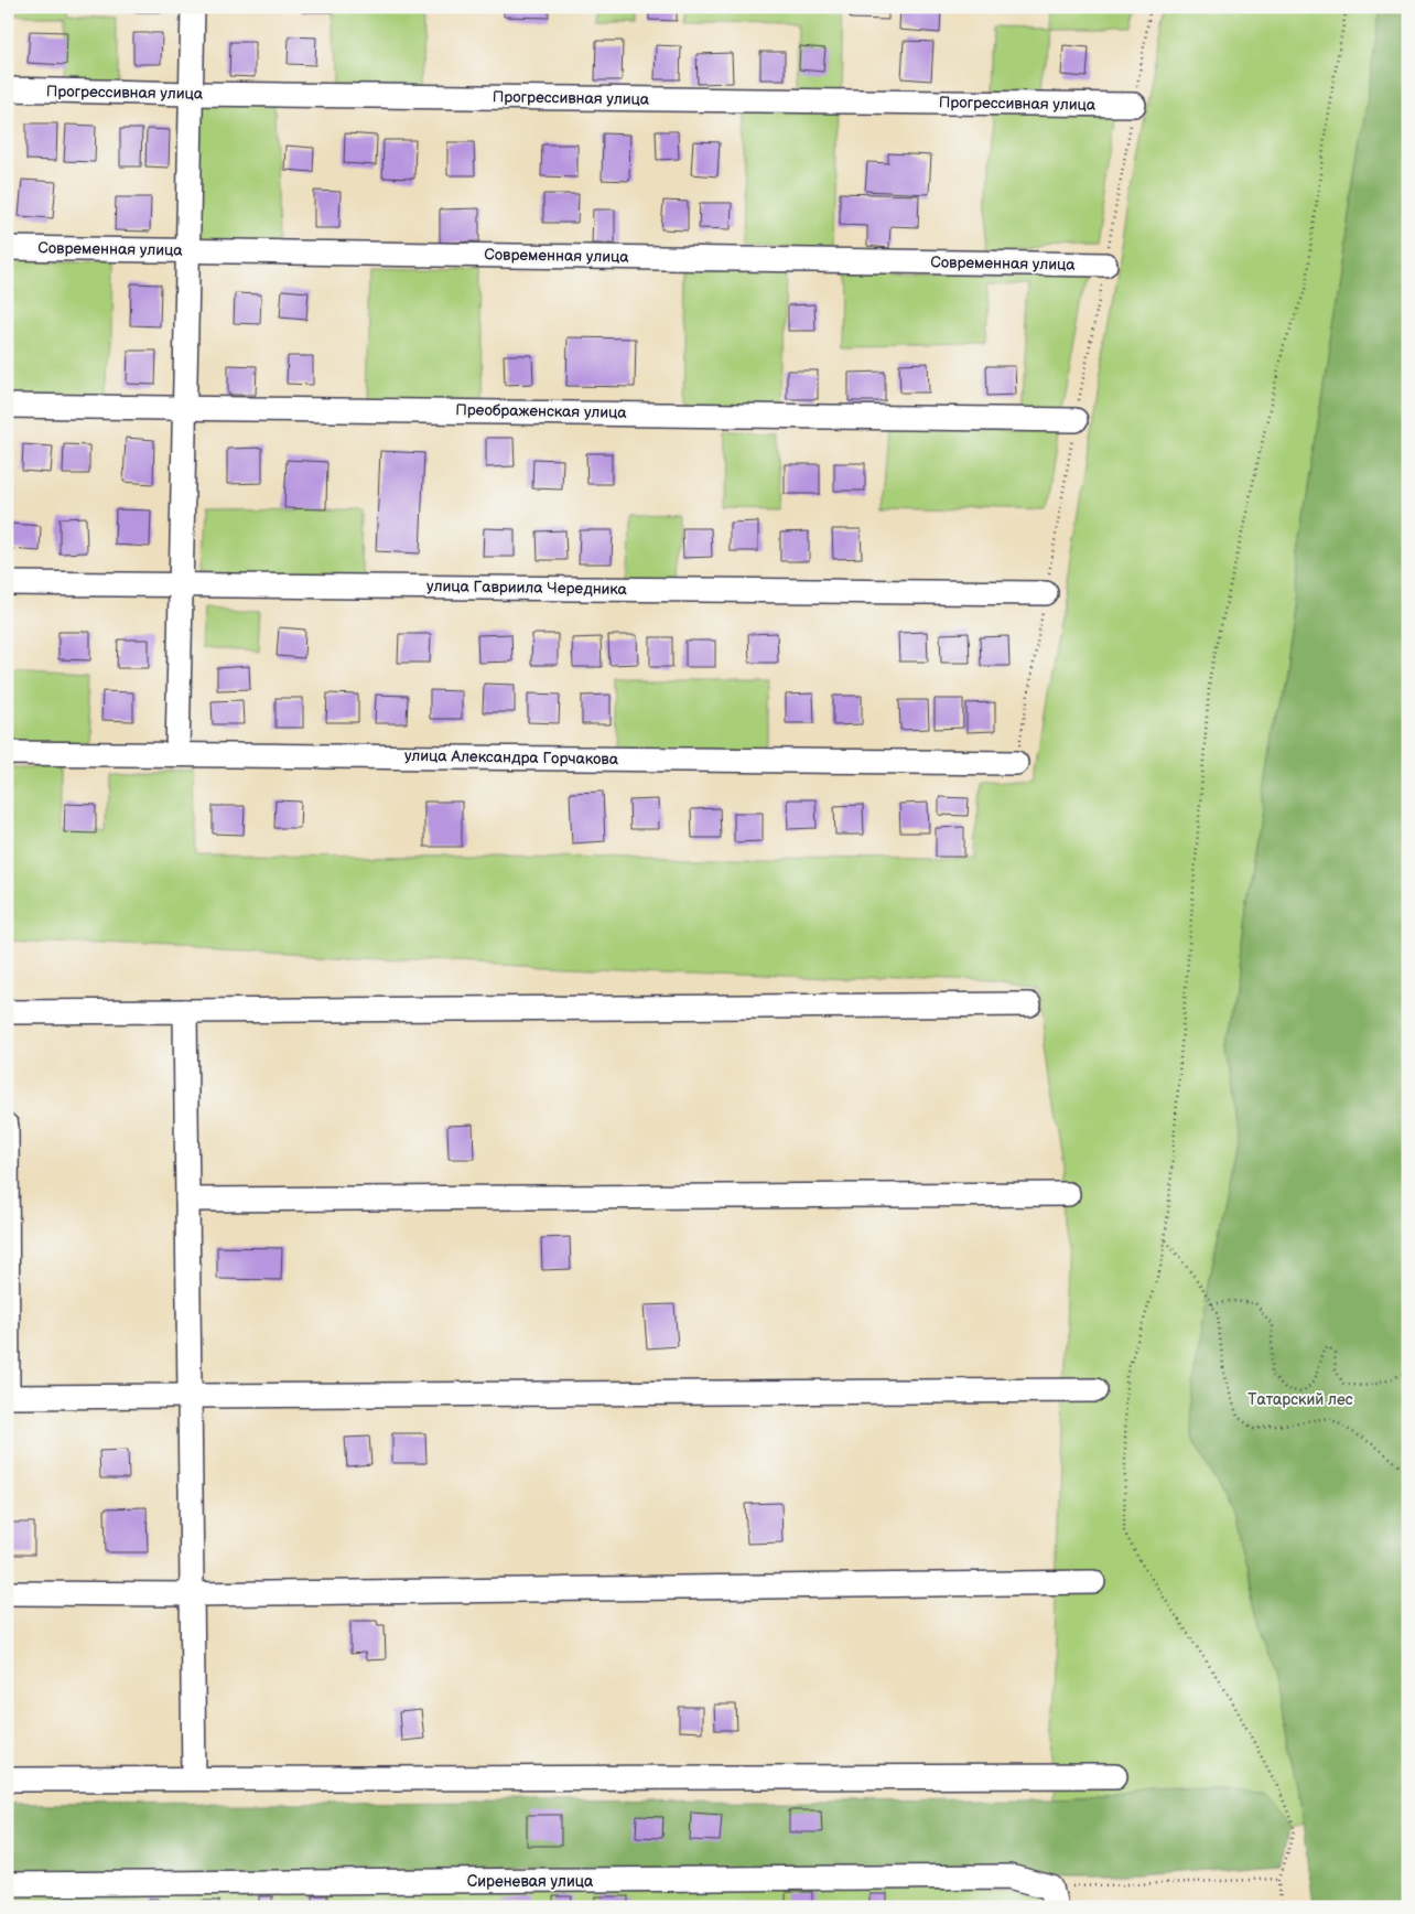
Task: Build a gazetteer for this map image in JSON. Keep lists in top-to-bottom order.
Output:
{
  "streets": {
    "street": [
      "Прогрессивная улица",
      "Современная улица",
      "Преображенская улица",
      "улица Гавриила Чередника",
      "улица Александра Горчакова",
      "Сиреневая улица"
    ]
  },
  "parks": ["Татарский лес"]
}
